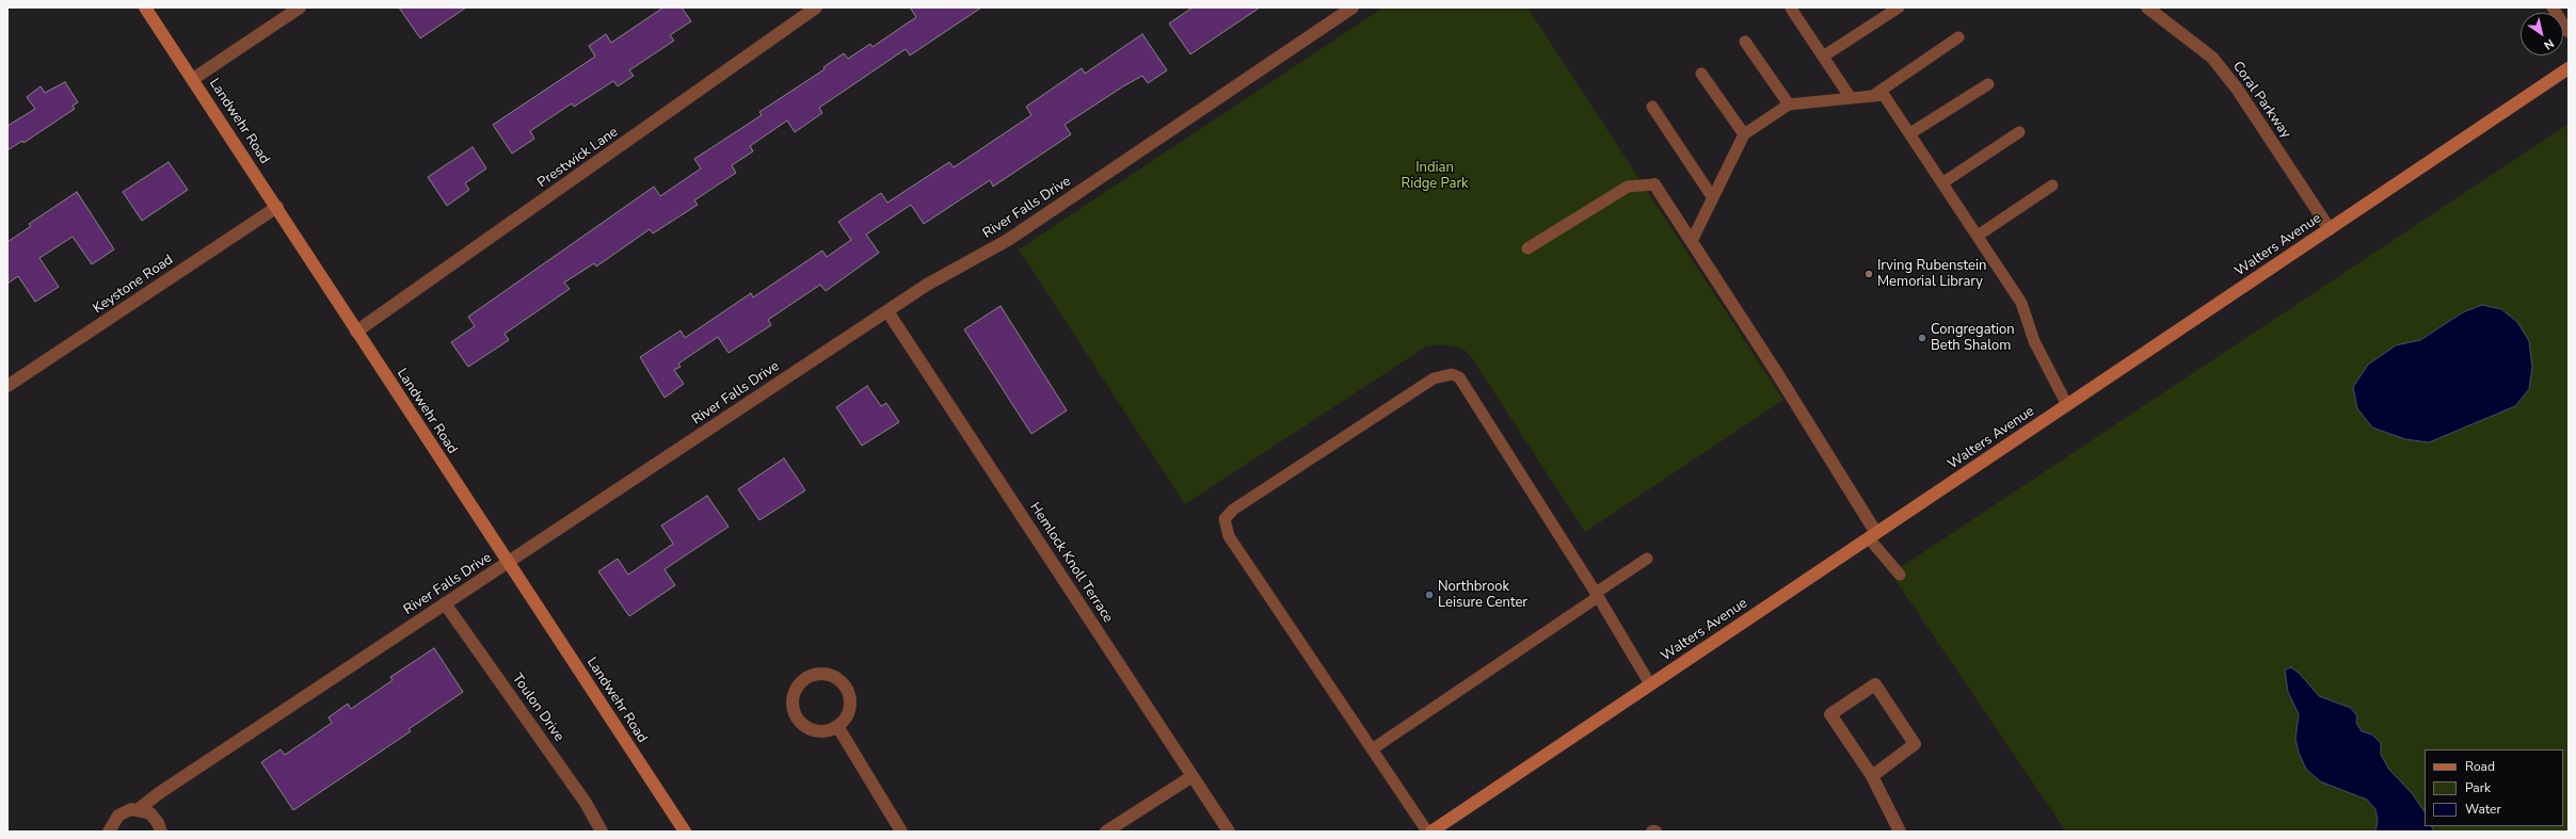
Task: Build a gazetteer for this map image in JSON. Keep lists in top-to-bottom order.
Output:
{
  "streets": {
    "main road": ["Landwehr Road", "Walters Avenue"],
    "street": [
      "Coral Parkway",
      "Prestwick Lane",
      "River Falls Drive",
      "Keystone Road",
      "Hemlock Knoll Terrace",
      "Toulon Drive"
    ]
  },
  "crossings": [
    ["Coral Parkway", "Walters Avenue"],
    ["Landwehr Road", "Prestwick Lane"],
    ["Landwehr Road", "River Falls Drive"],
    ["Landwehr Road", "Keystone Road"],
    ["River Falls Drive", "Hemlock Knoll Terrace"],
    ["River Falls Drive", "Toulon Drive"]
  ],
  "parks": ["Indian Ridge Park"],
  "places": ["Irving Rubenstein Memorial Library", "Congregation Beth Shalom", "Northbrook Leisure Center"],
  "legend": ["Road", "Park", "Water"],
  "north": "bottom right"
}
